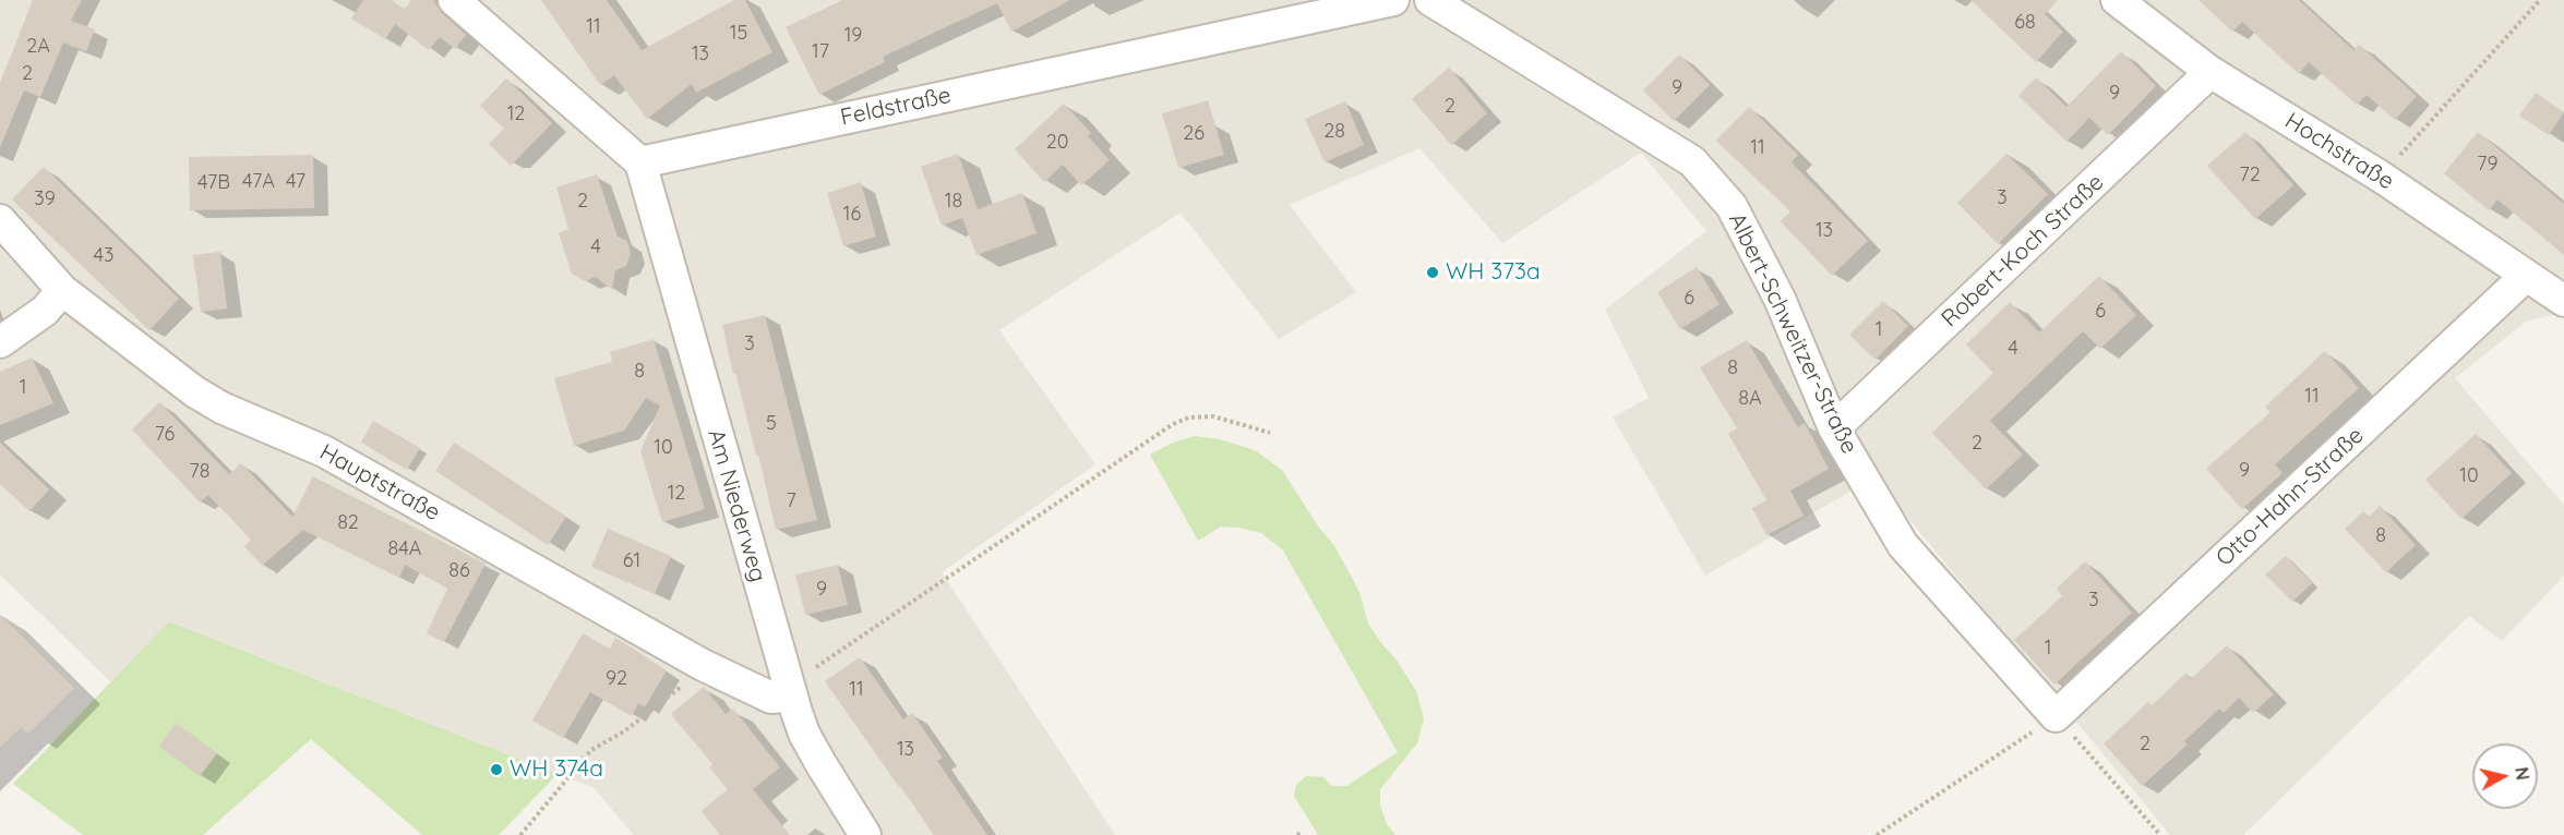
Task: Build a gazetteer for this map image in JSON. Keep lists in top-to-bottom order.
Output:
{
  "streets": {
    "street": [
      "Feldstraße",
      "Hochstraße",
      "Robert-Koch Straße",
      "Albert-Schweitzer-Straße",
      "Hauptstraße",
      "Otto-Hahn-Straße",
      "Am Niederweg"
    ]
  },
  "crossings": [
    ["Feldstraße", "Am Niederweg"],
    ["Hochstraße", "Robert-Koch Straße"],
    ["Hochstraße", "Otto-Hahn-Straße"],
    ["Robert-Koch Straße", "Albert-Schweitzer-Straße"],
    ["Albert-Schweitzer-Straße", "Otto-Hahn-Straße"],
    ["Hauptstraße", "Am Niederweg"]
  ],
  "places": ["WH 373a", "WH 374a"],
  "house_numbers": [
    "68",
    "11",
    "15",
    "19",
    "2A",
    "17",
    "13",
    "2",
    "9",
    "9",
    "2",
    "12",
    "28",
    "26",
    "20",
    "11",
    "79",
    "72",
    "47A",
    "47",
    "47B",
    "3",
    "39",
    "2",
    "18",
    "16",
    "13",
    "4",
    "43",
    "6",
    "6",
    "1",
    "3",
    "4",
    "8",
    "8",
    "1",
    "11",
    "8A",
    "5",
    "76",
    "2",
    "10",
    "9",
    "78",
    "10",
    "12",
    "7",
    "82",
    "8",
    "84A",
    "61",
    "86",
    "9",
    "3",
    "1",
    "92",
    "11",
    "2",
    "13"
  ],
  "north": "right"
}
